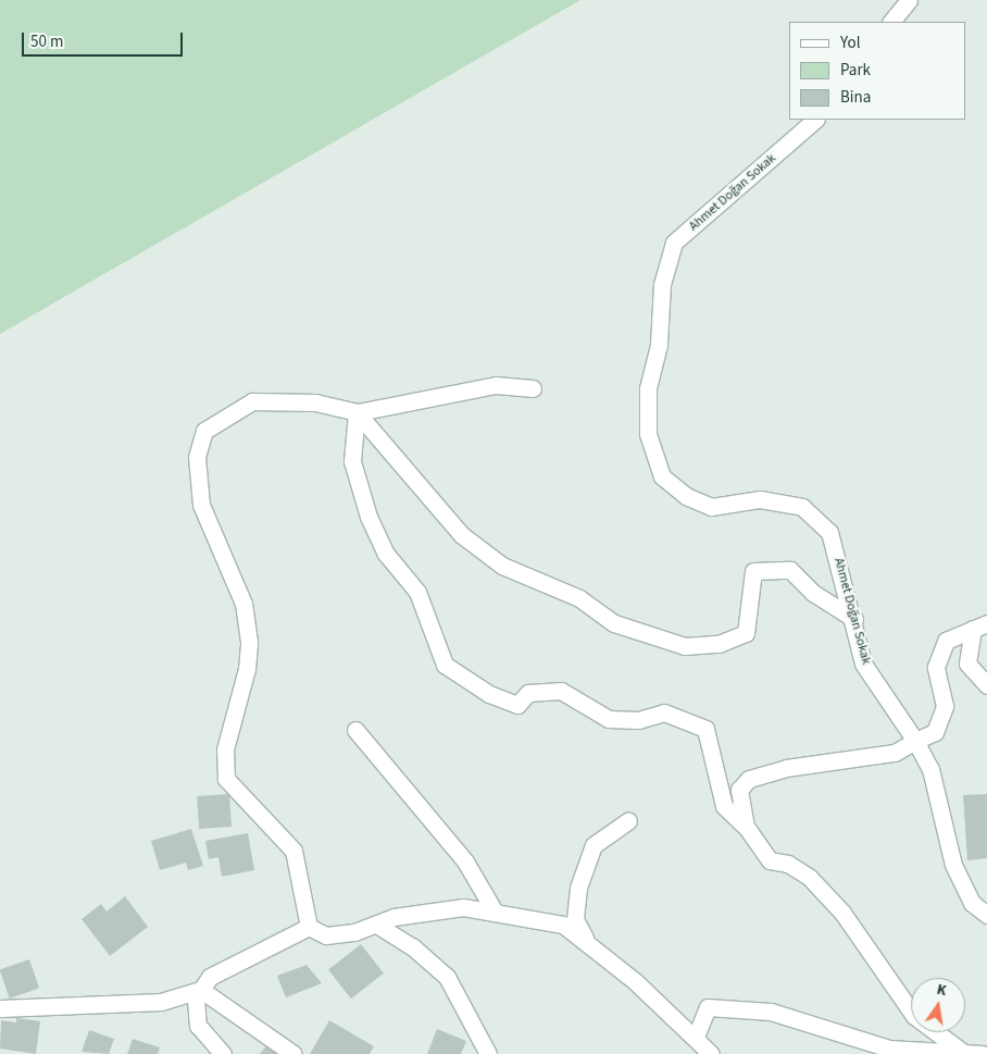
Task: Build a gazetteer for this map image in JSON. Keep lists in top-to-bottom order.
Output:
{
  "streets": {
    "street": ["Ahmet Doğan Sokak"]
  },
  "legend": ["Yol", "Park", "Bina"],
  "scale_bar": "50 m",
  "north": "top"
}
